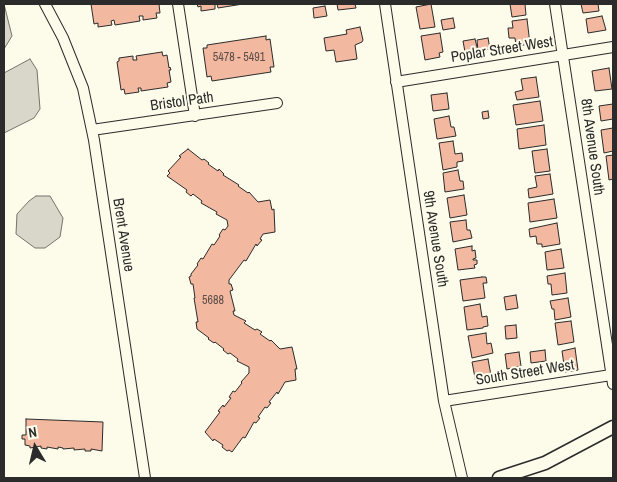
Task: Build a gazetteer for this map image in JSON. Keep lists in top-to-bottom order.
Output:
{
  "streets": {
    "street": [
      "Poplar Street West",
      "Bristol Path",
      "8th Avenue South",
      "Brent Avenue",
      "9th Avenue South",
      "South Street West"
    ]
  },
  "crossings": [
    ["Poplar Street West", "8th Avenue South"],
    ["Poplar Street West", "9th Avenue South"],
    ["Bristol Path", "Brent Avenue"],
    ["8th Avenue South", "South Street West"],
    ["9th Avenue South", "South Street West"]
  ],
  "house_numbers": ["5478 - 5491", "5688"],
  "north": "top"
}
